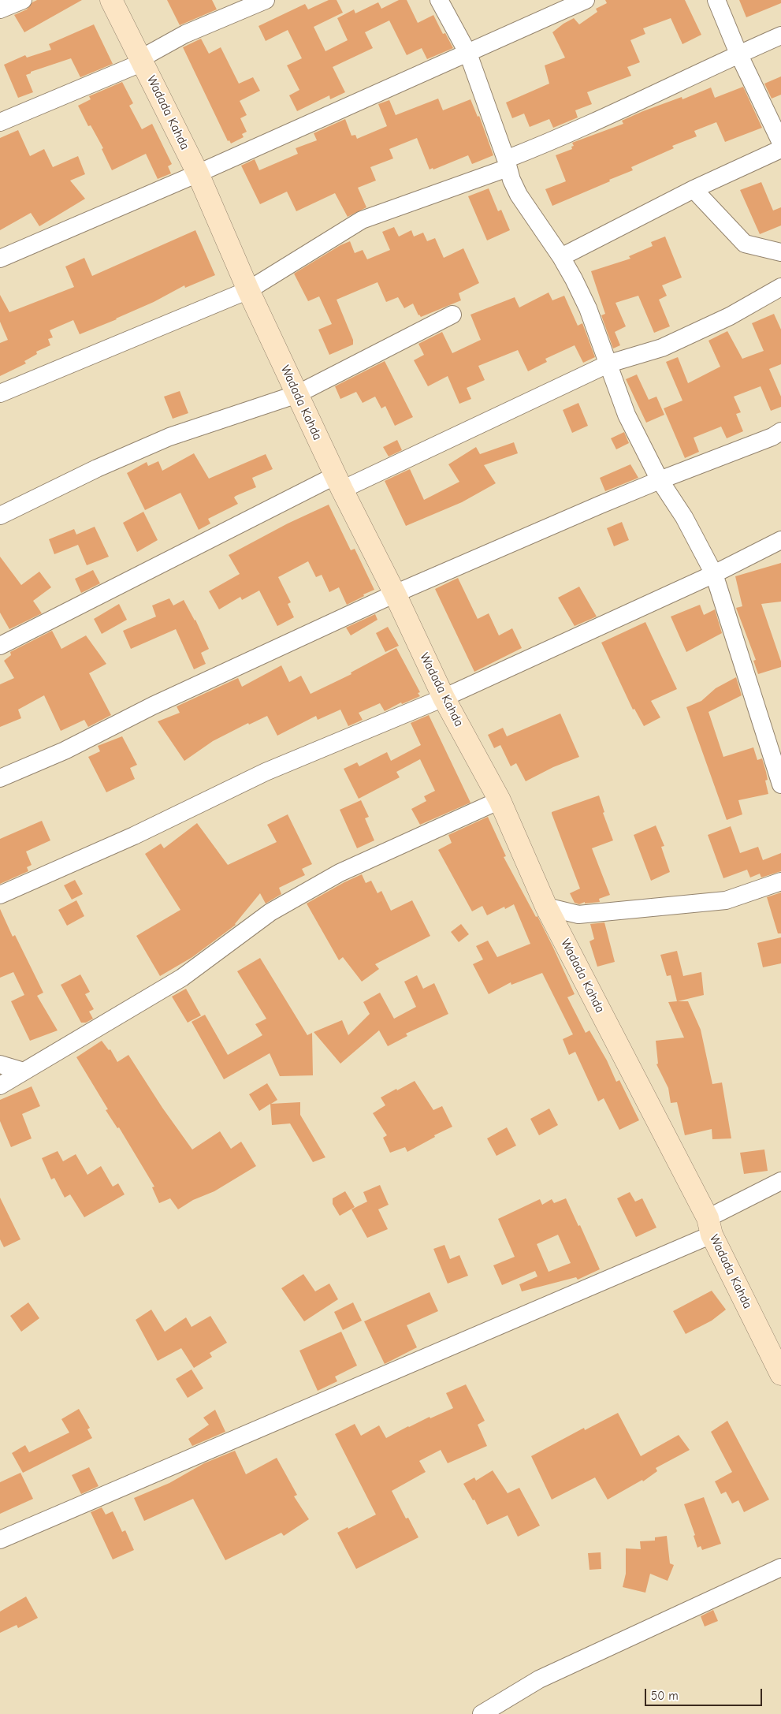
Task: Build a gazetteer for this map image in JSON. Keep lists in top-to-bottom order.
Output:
{
  "streets": {
    "main road": ["Wadada Kahda"]
  },
  "scale_bar": "50 m"
}
